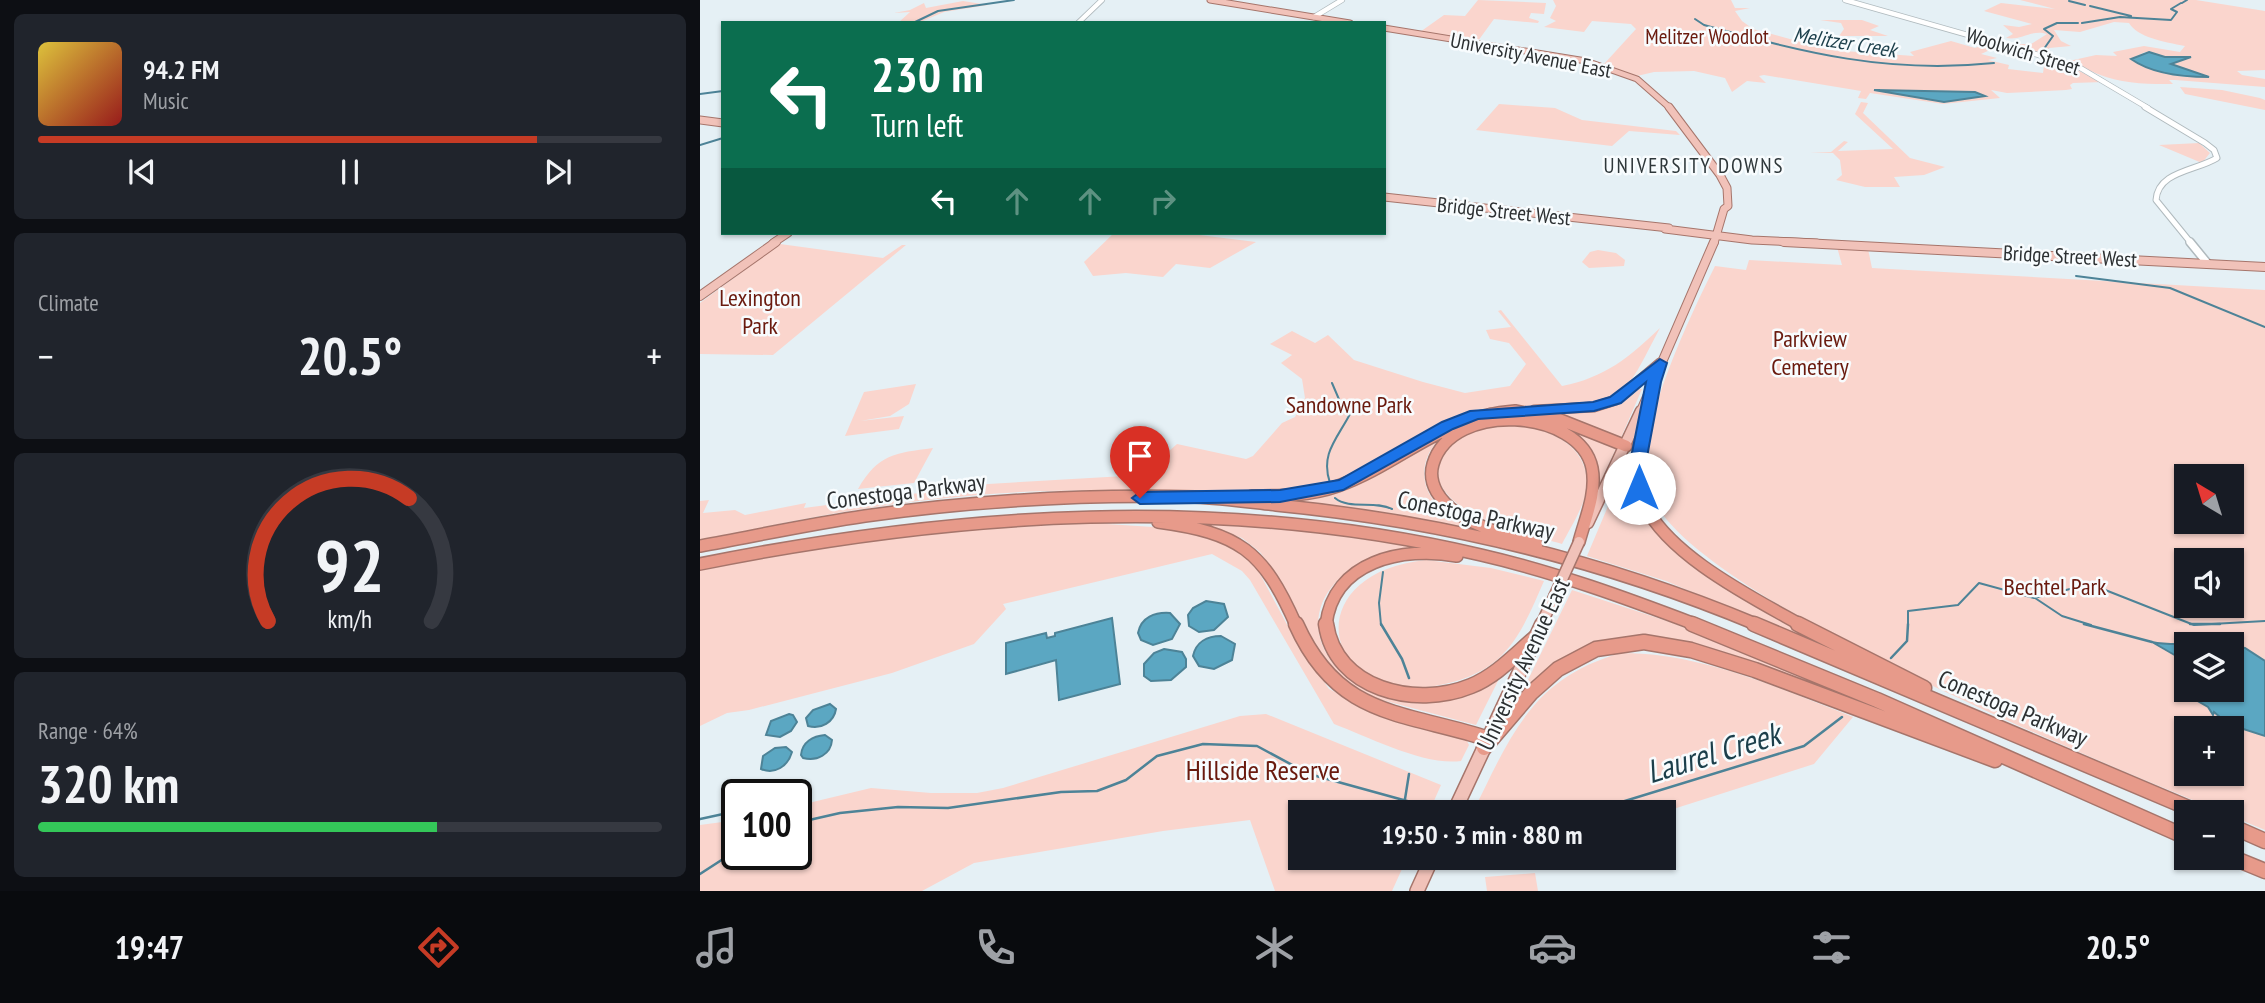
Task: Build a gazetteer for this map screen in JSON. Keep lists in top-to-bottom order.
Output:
{
  "streets": {
    "highway": ["Conestoga Parkway"],
    "main road": ["University Avenue East", "Bridge Street West"],
    "street": ["Woolwich Street"]
  },
  "crossings": [
    ["Woolwich Street", "Bridge Street West"],
    ["University Avenue East", "Bridge Street West"]
  ],
  "districts": ["UNIVERSITY DOWNS"],
  "water": ["Melitzer Creek", "Laurel Creek"],
  "parks": [
    "Melitzer Woodlot",
    "Lexington Park",
    "Parkview Cemetery",
    "Sandowne Park",
    "Bechtel Park",
    "Hillside Reserve"
  ],
  "north": "top left",
  "page": {
    "turn": ["230 m", "Turn left"],
    "song": ["94.2 FM", "Music"],
    "tile": [
      "Climate",
      ["Range · 64%", "320 km"]
    ],
    "heat": ["−", "20.5°", "+"],
    "map_buttons": ["+", "−"],
    "limit": "100",
    "trip": "19:50 · 3 min · 880 m",
    "tabs": ["19:47", "20.5°"],
    "gauge": ["92", "km/h"]
  }
}
